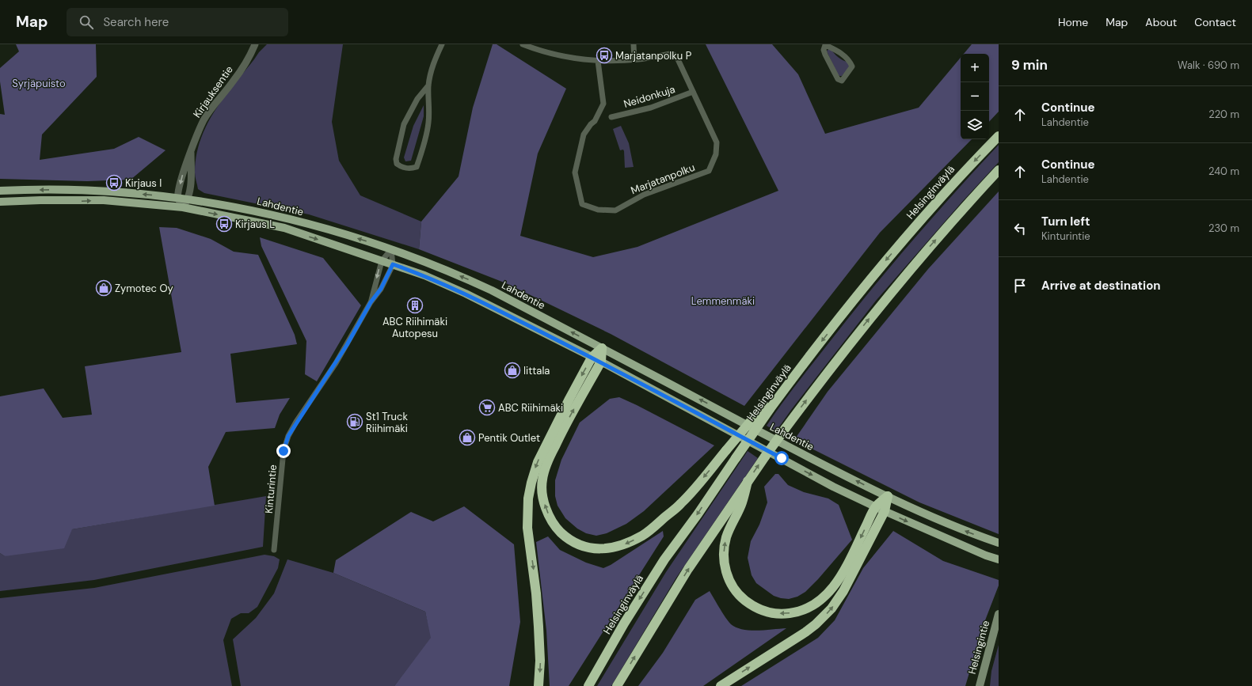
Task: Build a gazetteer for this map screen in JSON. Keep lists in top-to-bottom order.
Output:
{
  "streets": {
    "highway": ["Helsinginväylä"],
    "main road": ["Lahdentie", "Helsingintie"],
    "street": [
      "Kirjauksentie",
      "Neidonkuja",
      "Marjatanpolku",
      "Kinturintie"
    ]
  },
  "crossings": [
    ["Kirjauksentie", "Lahdentie"],
    ["Neidonkuja", "Marjatanpolku"],
    ["Lahdentie", "Kinturintie"]
  ],
  "parks": ["Syrjäpuisto", "Lemmenmäki"],
  "places": {
    "bus stop": ["Marjatanpolku P", "Kirjaus I", "Kirjaus L"],
    "shop": ["Zymotec Oy", "Iittala", "Pentik Outlet"],
    "building": ["ABC Riihimäki Autopesu"],
    "supermarket": ["ABC Riihimäki"],
    "fuel station": ["St1 Truck Riihimäki"]
  },
  "page": {
    "header": "Map",
    "search": "Search here",
    "nav": [
      "Home",
      "Map",
      "About",
      "Contact"
    ],
    "heading": ["9 min", "Walk · 690 m"],
    "map_buttons": ["+", "−"],
    "list": [
      ["Continue", "Lahdentie", "220 m"],
      ["Continue", "Lahdentie", "240 m"],
      ["Turn left", "Kinturintie", "230 m"],
      "Arrive at destination"
    ]
  }
}
